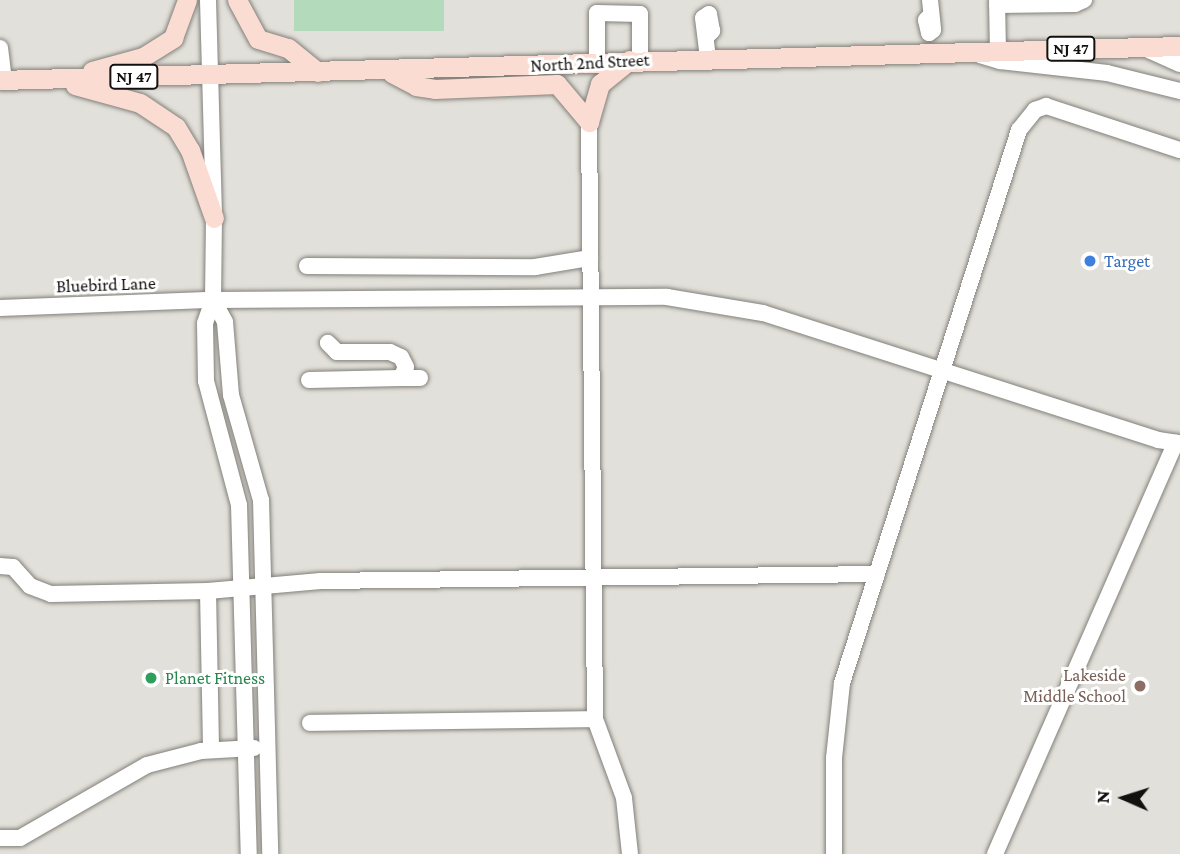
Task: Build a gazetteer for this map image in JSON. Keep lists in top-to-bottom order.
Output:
{
  "streets": {
    "main road": ["NJ 47", "North 2nd Street"],
    "street": ["Bluebird Lane"]
  },
  "places": ["Target", "Planet Fitness", "Lakeside Middle School"],
  "north": "left"
}
